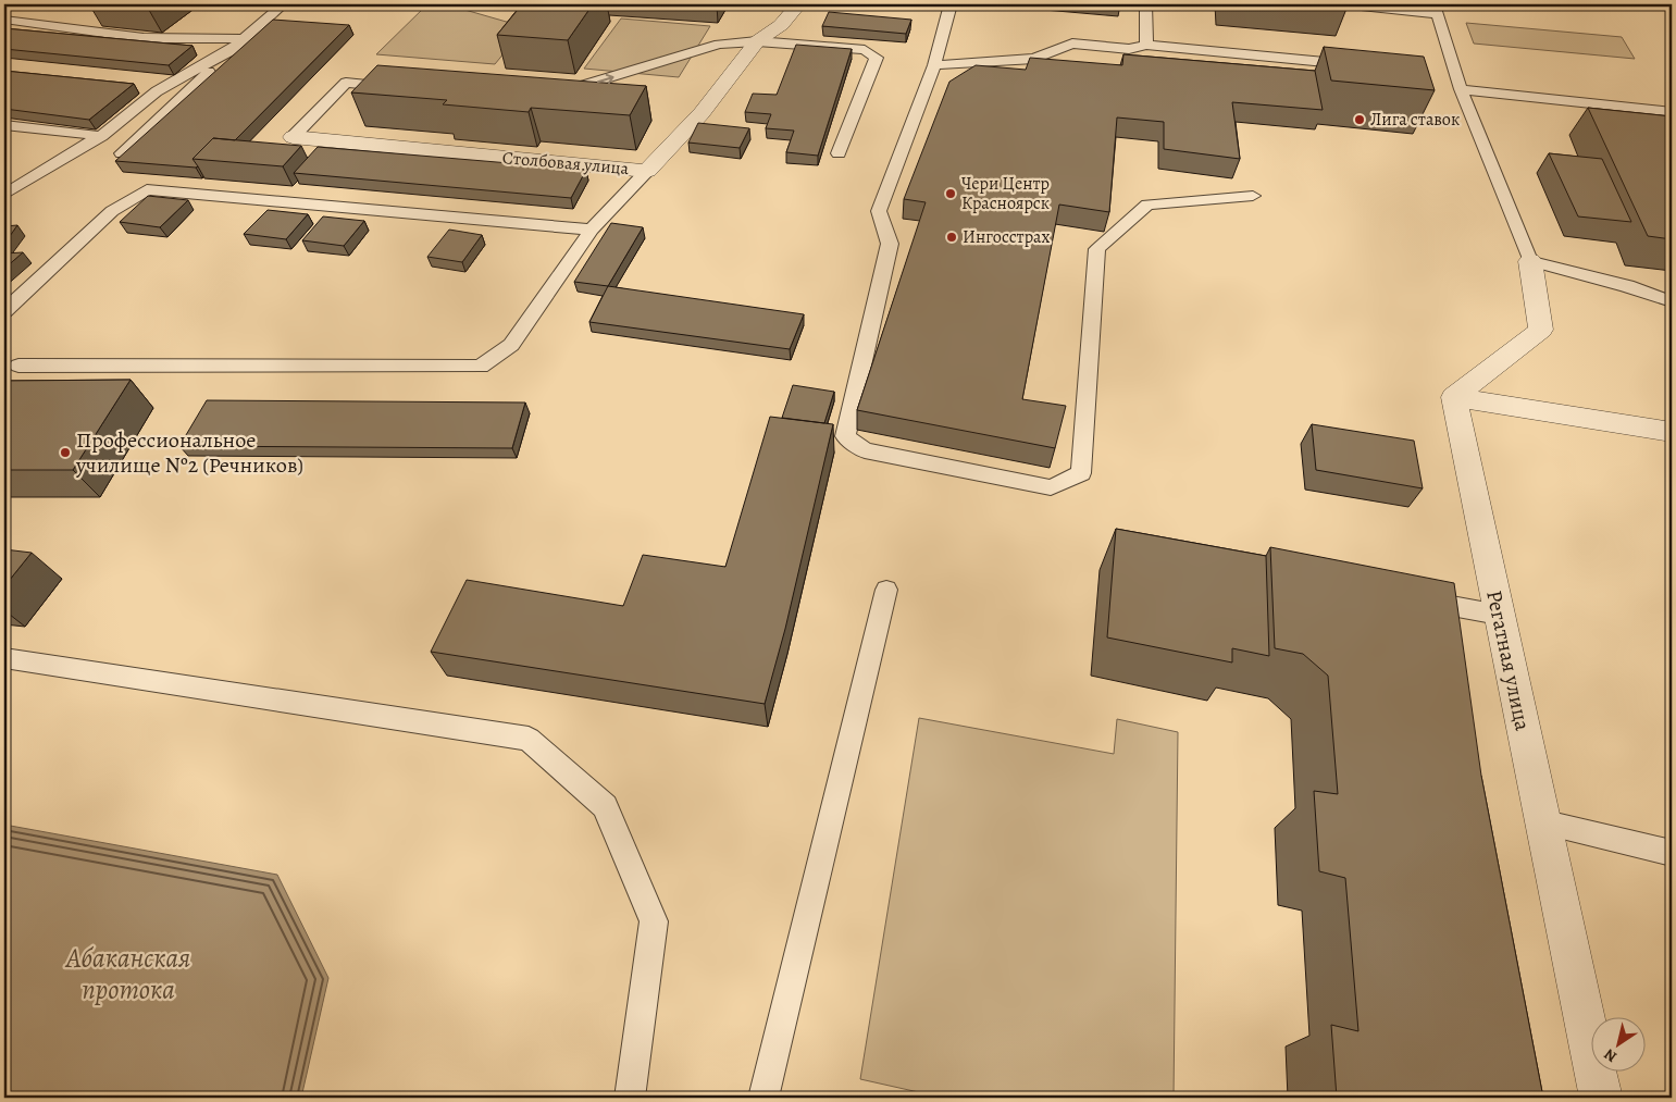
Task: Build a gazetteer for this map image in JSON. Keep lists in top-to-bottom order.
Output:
{
  "streets": {
    "street": ["Столбовая улица", "Регатная улица"]
  },
  "water": ["Абаканская протока"],
  "places": [
    "Лига ставок",
    "Чери Центр Красноярск",
    "Ингосстрах",
    "Профессиональное училище Nº2 (Речников)"
  ],
  "north": "bottom left"
}
